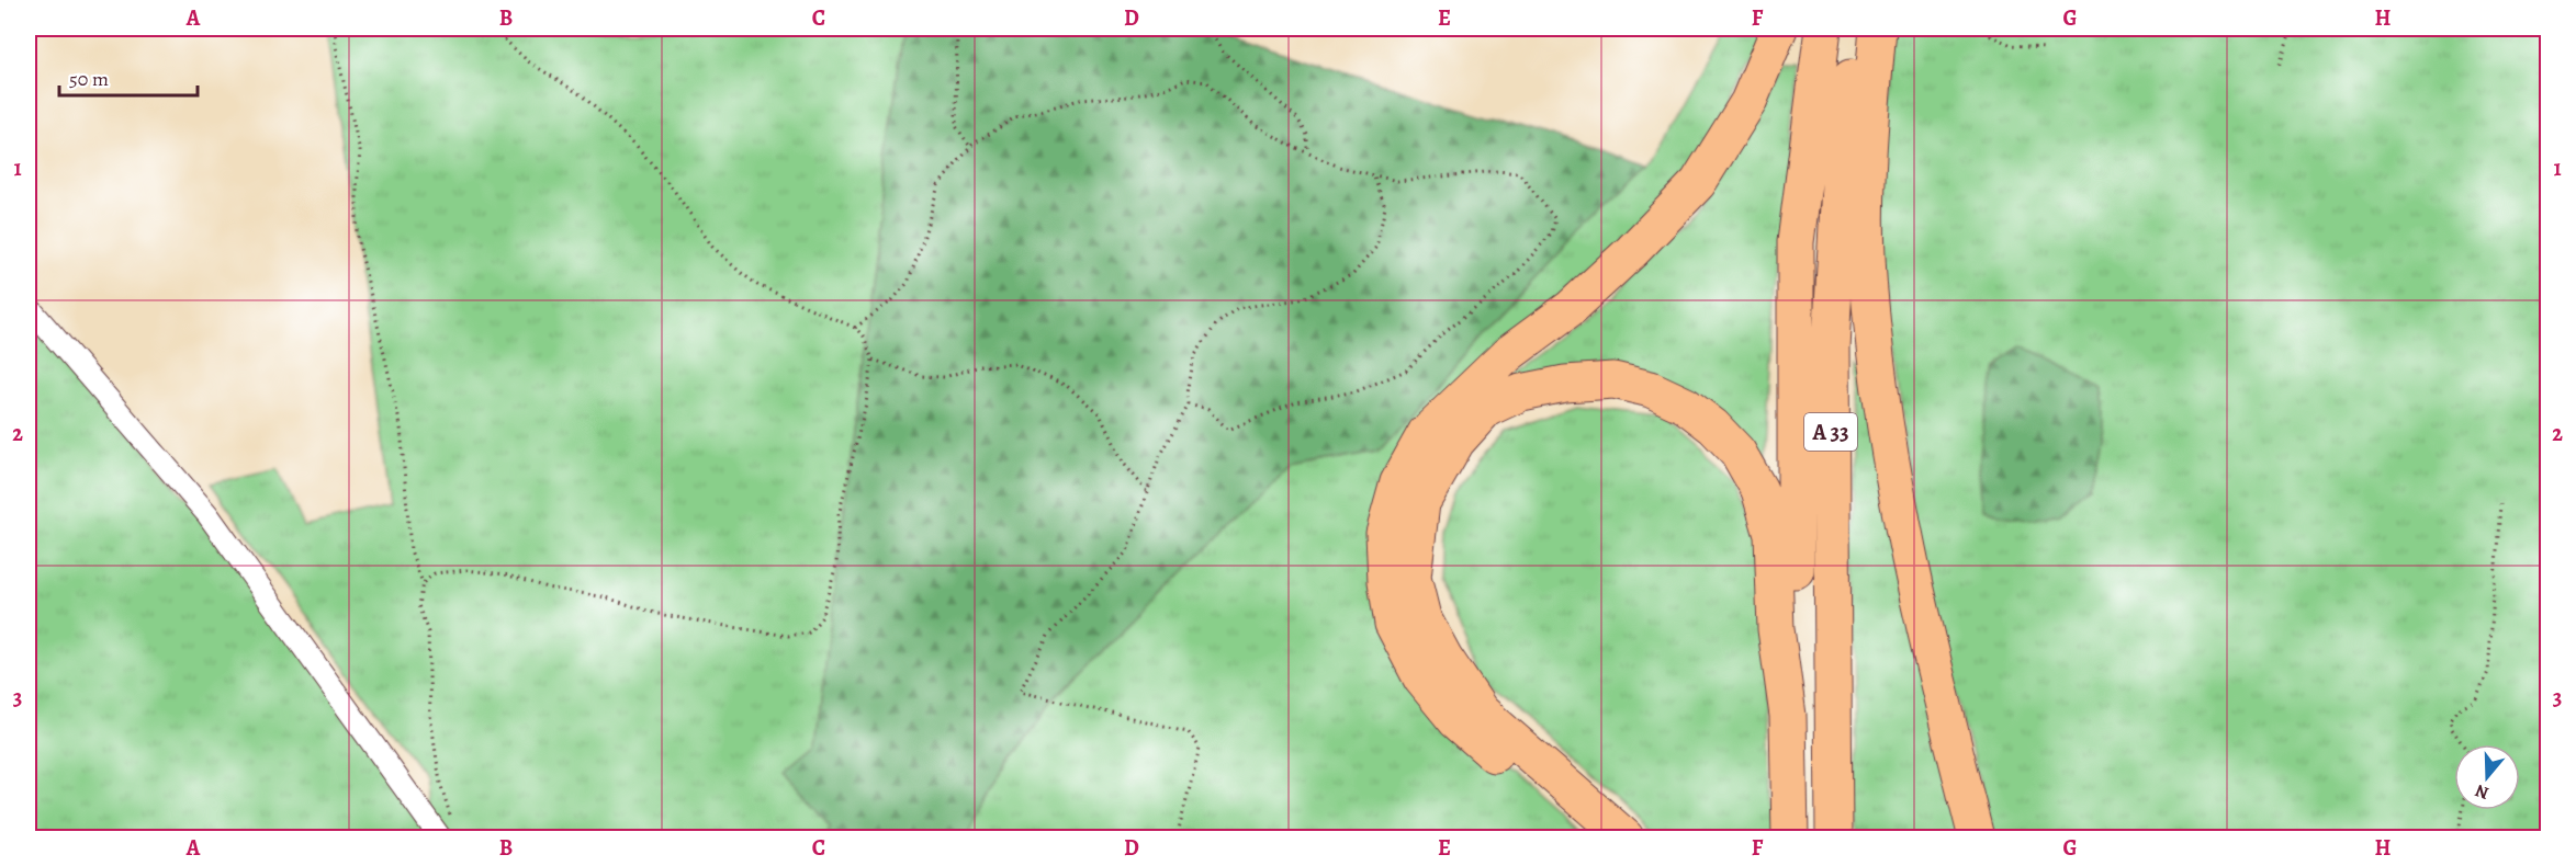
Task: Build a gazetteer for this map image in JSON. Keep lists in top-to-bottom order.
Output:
{
  "streets": {
    "highway": ["A 33"]
  },
  "scale_bar": "50 m",
  "north": "bottom",
  "grid": {
    "columns": [
      "A",
      "B",
      "C",
      "D",
      "E",
      "F",
      "G",
      "H"
    ],
    "rows": ["1", "2", "3"]
  }
}
